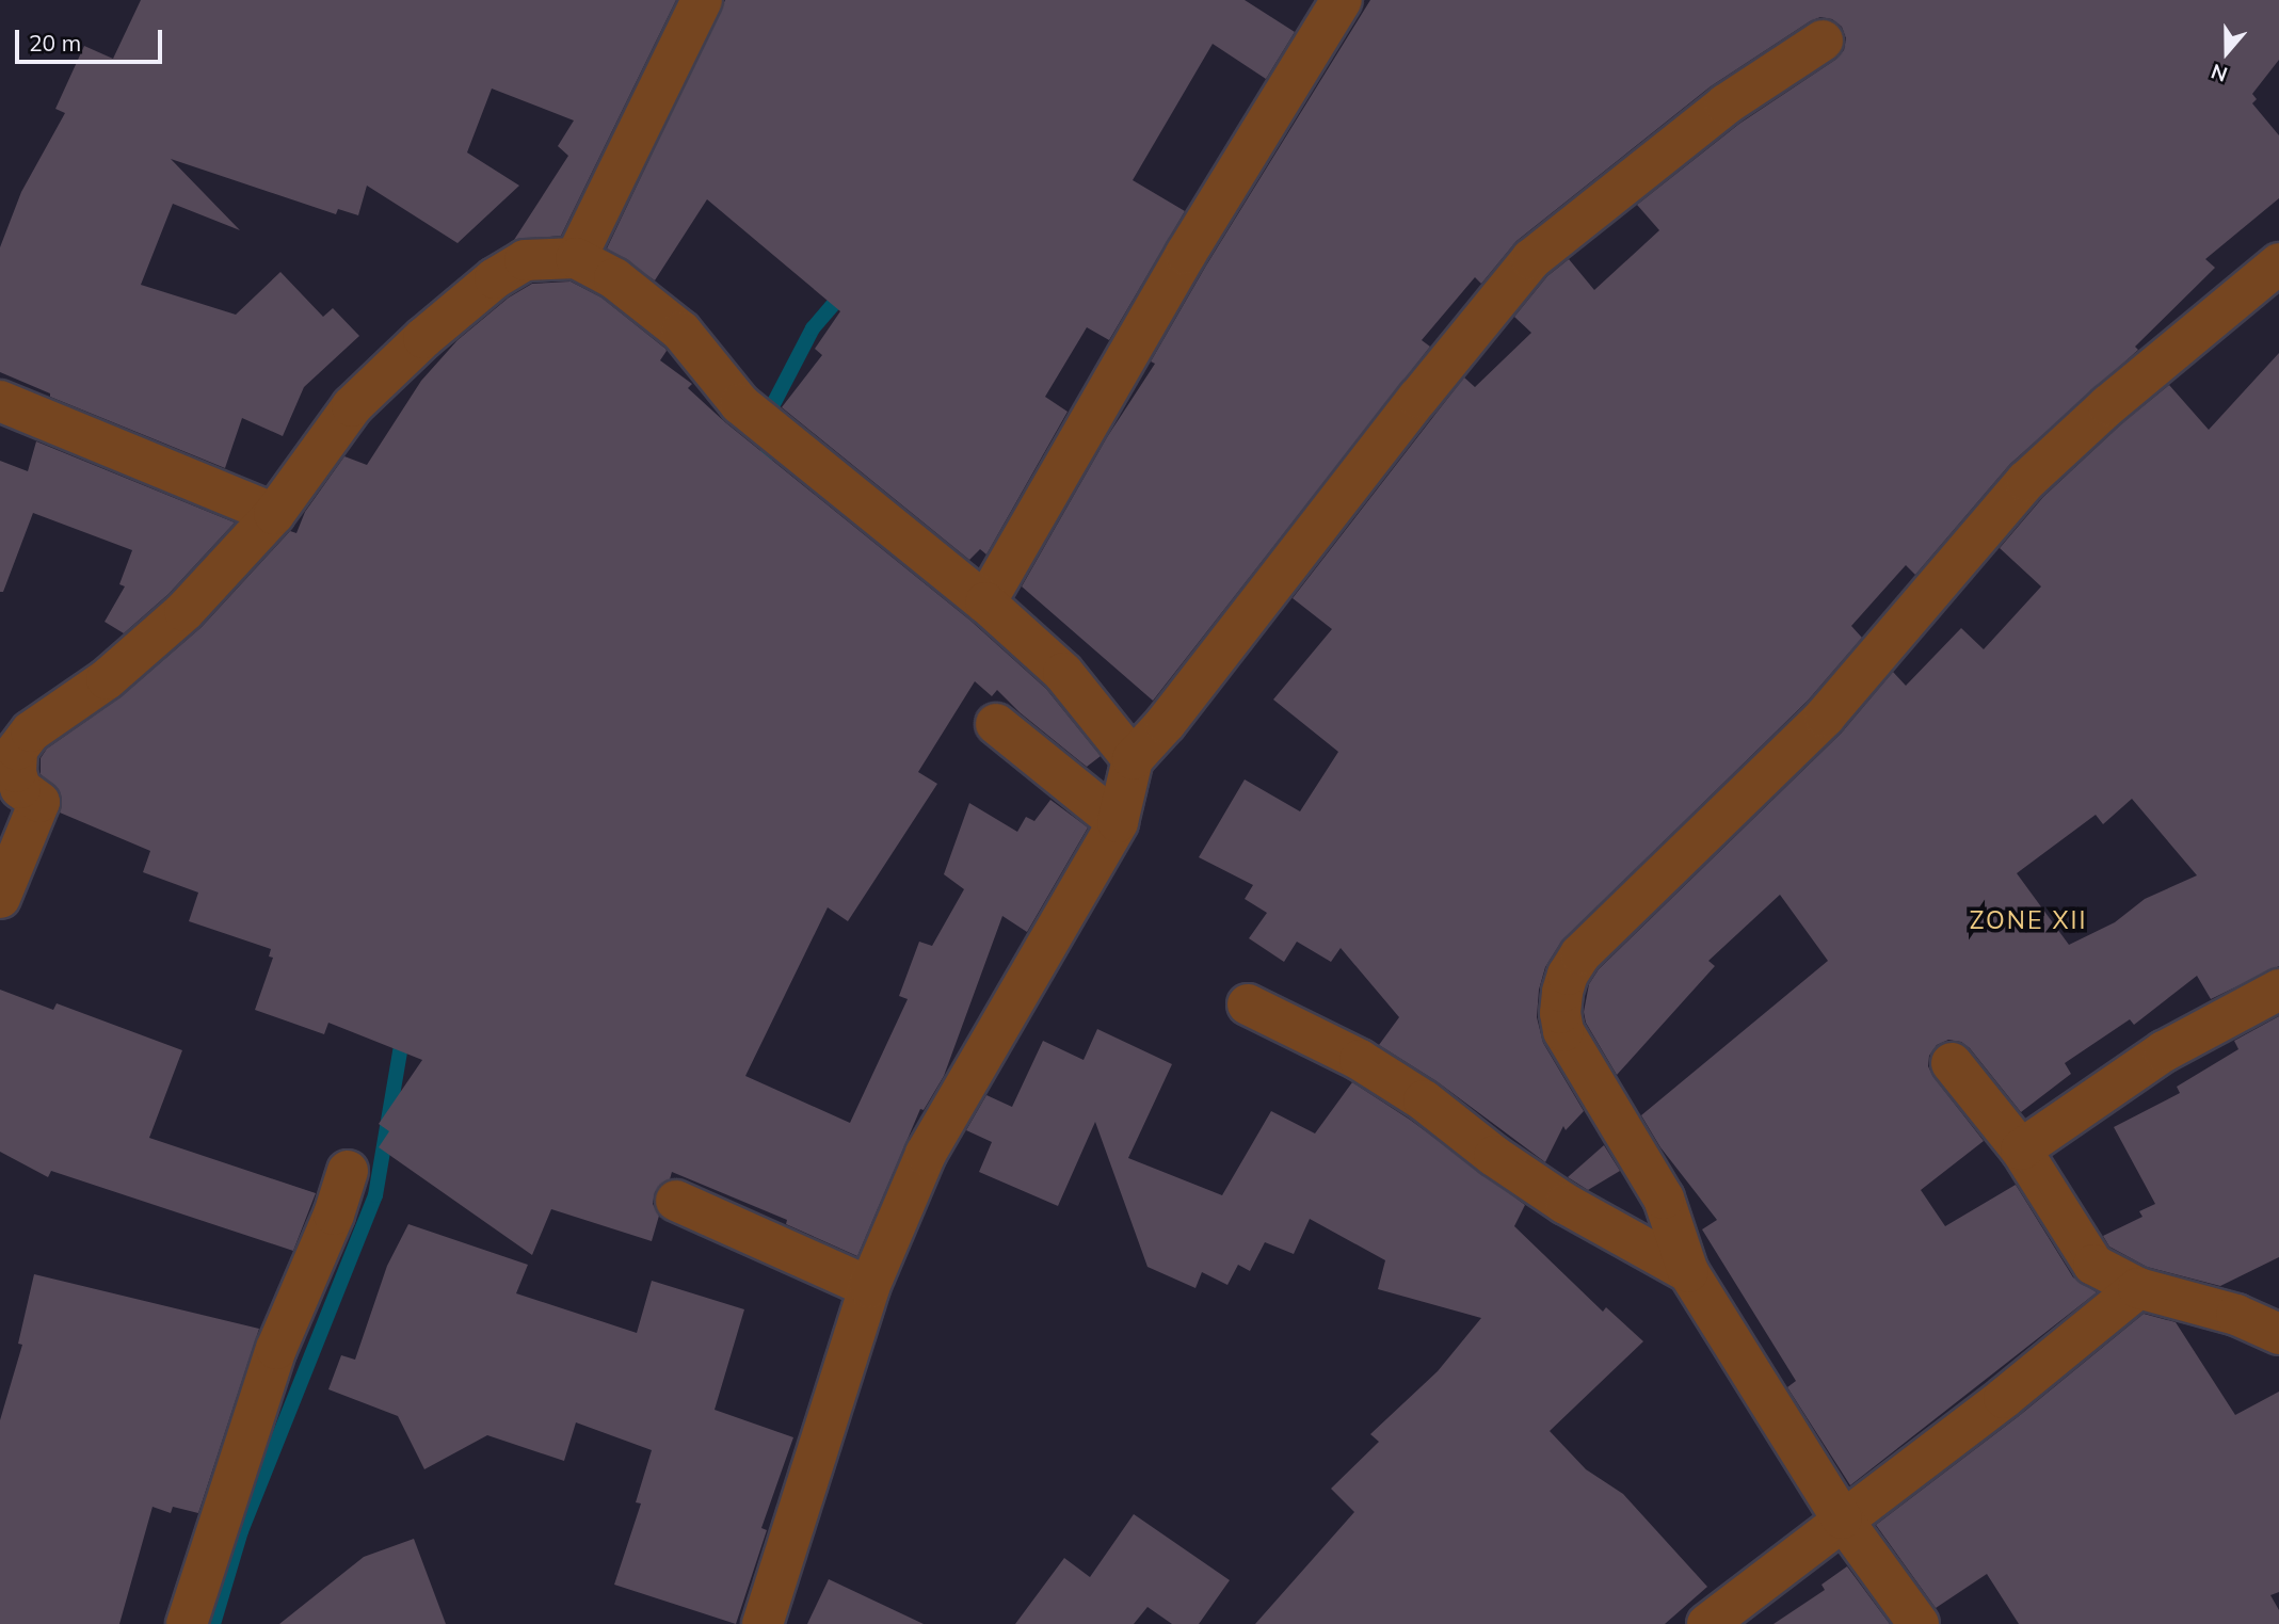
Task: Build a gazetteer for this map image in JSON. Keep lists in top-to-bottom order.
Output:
{
  "districts": ["ZONE XII"],
  "scale_bar": "20 m",
  "north": "bottom"
}
